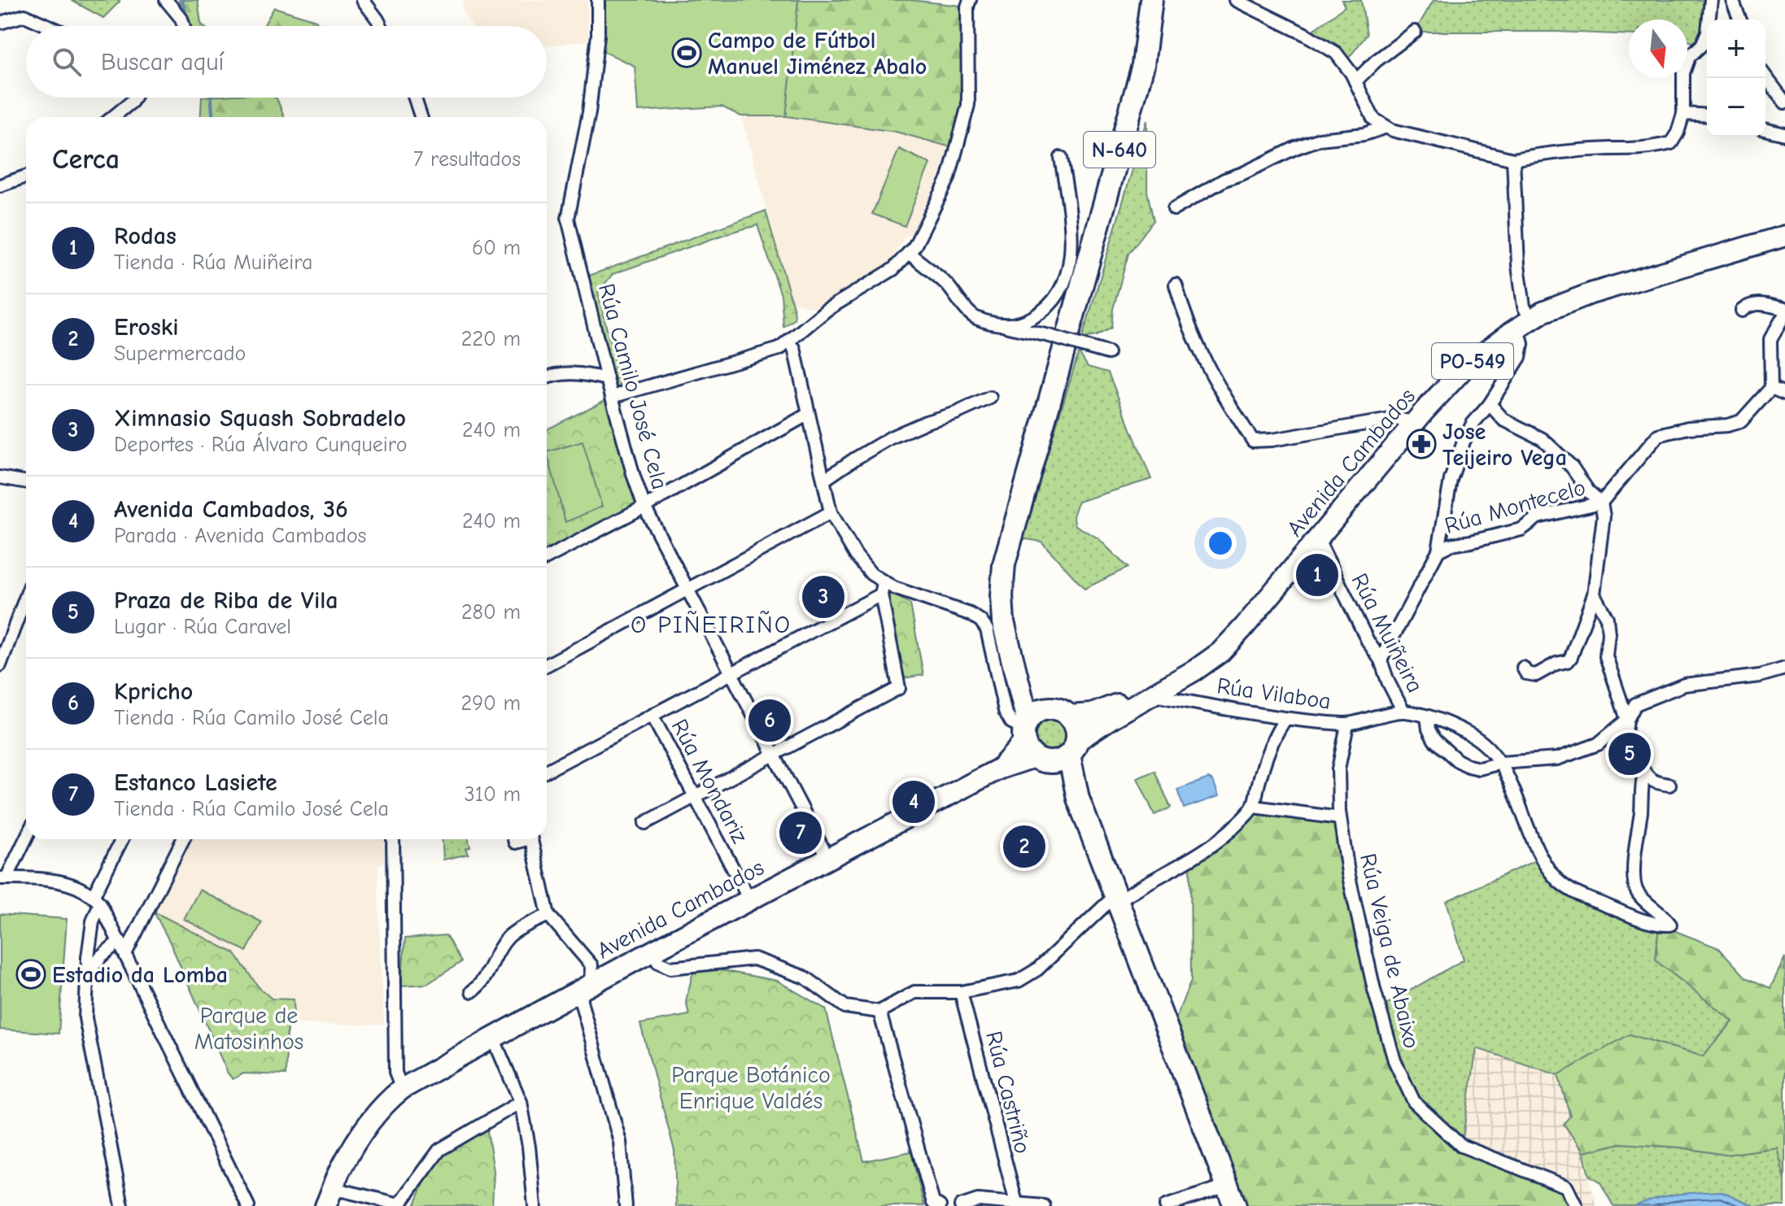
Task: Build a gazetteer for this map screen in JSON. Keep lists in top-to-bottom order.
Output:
{
  "streets": {
    "highway": ["N-640"],
    "main road": ["PO-549", "Avenida Cambados"],
    "street": [
      "Rúa Camilo José Cela",
      "Rúa Montecelo",
      "Rúa Muiñeira",
      "Rúa Vilaboa",
      "Rúa Mondariz",
      "Rúa Veiga de Abaixo",
      "Rúa Castriño"
    ]
  },
  "crossings": [
    ["N-640", "PO-549"],
    ["N-640", "Avenida Cambados"],
    ["PO-549", "Avenida Cambados"],
    ["PO-549", "Rúa Vilaboa"],
    ["Rúa Camilo José Cela", "Avenida Cambados"],
    ["Avenida Cambados", "Rúa Muiñeira"],
    ["Avenida Cambados", "Rúa Mondariz"],
    ["Rúa Muiñeira", "Rúa Vilaboa"],
    ["Rúa Vilaboa", "Rúa Veiga de Abaixo"]
  ],
  "districts": ["O PIÑEIRIÑO"],
  "parks": ["Parque de Matosinhos", "Parque Botánico Enrique Valdés"],
  "places": {
    "sports": ["Campo de Fútbol Manuel Jiménez Abalo", "Estadio da Lomba"],
    "pharmacy": ["Jose Teijeiro Vega"]
  },
  "north": "bottom",
  "page": {
    "map_buttons": ["+", "−"],
    "search": "Buscar aquí",
    "heading": ["Cerca", "7 resultados"],
    "list": [
      {
        "mark": "1",
        "name": "Rodas",
        "note": "Tienda · Rúa Muiñeira",
        "value": "60 m"
      },
      {
        "mark": "2",
        "name": "Eroski",
        "note": "Supermercado",
        "value": "220 m"
      },
      {
        "mark": "3",
        "name": "Ximnasio Squash Sobradelo",
        "note": "Deportes · Rúa Álvaro Cunqueiro",
        "value": "240 m"
      },
      {
        "mark": "4",
        "name": "Avenida Cambados, 36",
        "note": "Parada · Avenida Cambados",
        "value": "240 m"
      },
      {
        "mark": "5",
        "name": "Praza de Riba de Vila",
        "note": "Lugar · Rúa Caravel",
        "value": "280 m"
      },
      {
        "mark": "6",
        "name": "Kpricho",
        "note": "Tienda · Rúa Camilo José Cela",
        "value": "290 m"
      },
      {
        "mark": "7",
        "name": "Estanco Lasiete",
        "note": "Tienda · Rúa Camilo José Cela",
        "value": "310 m"
      }
    ],
    "pins": [
      "1",
      "3",
      "6",
      "5",
      "4",
      "7",
      "2"
    ]
  }
}
